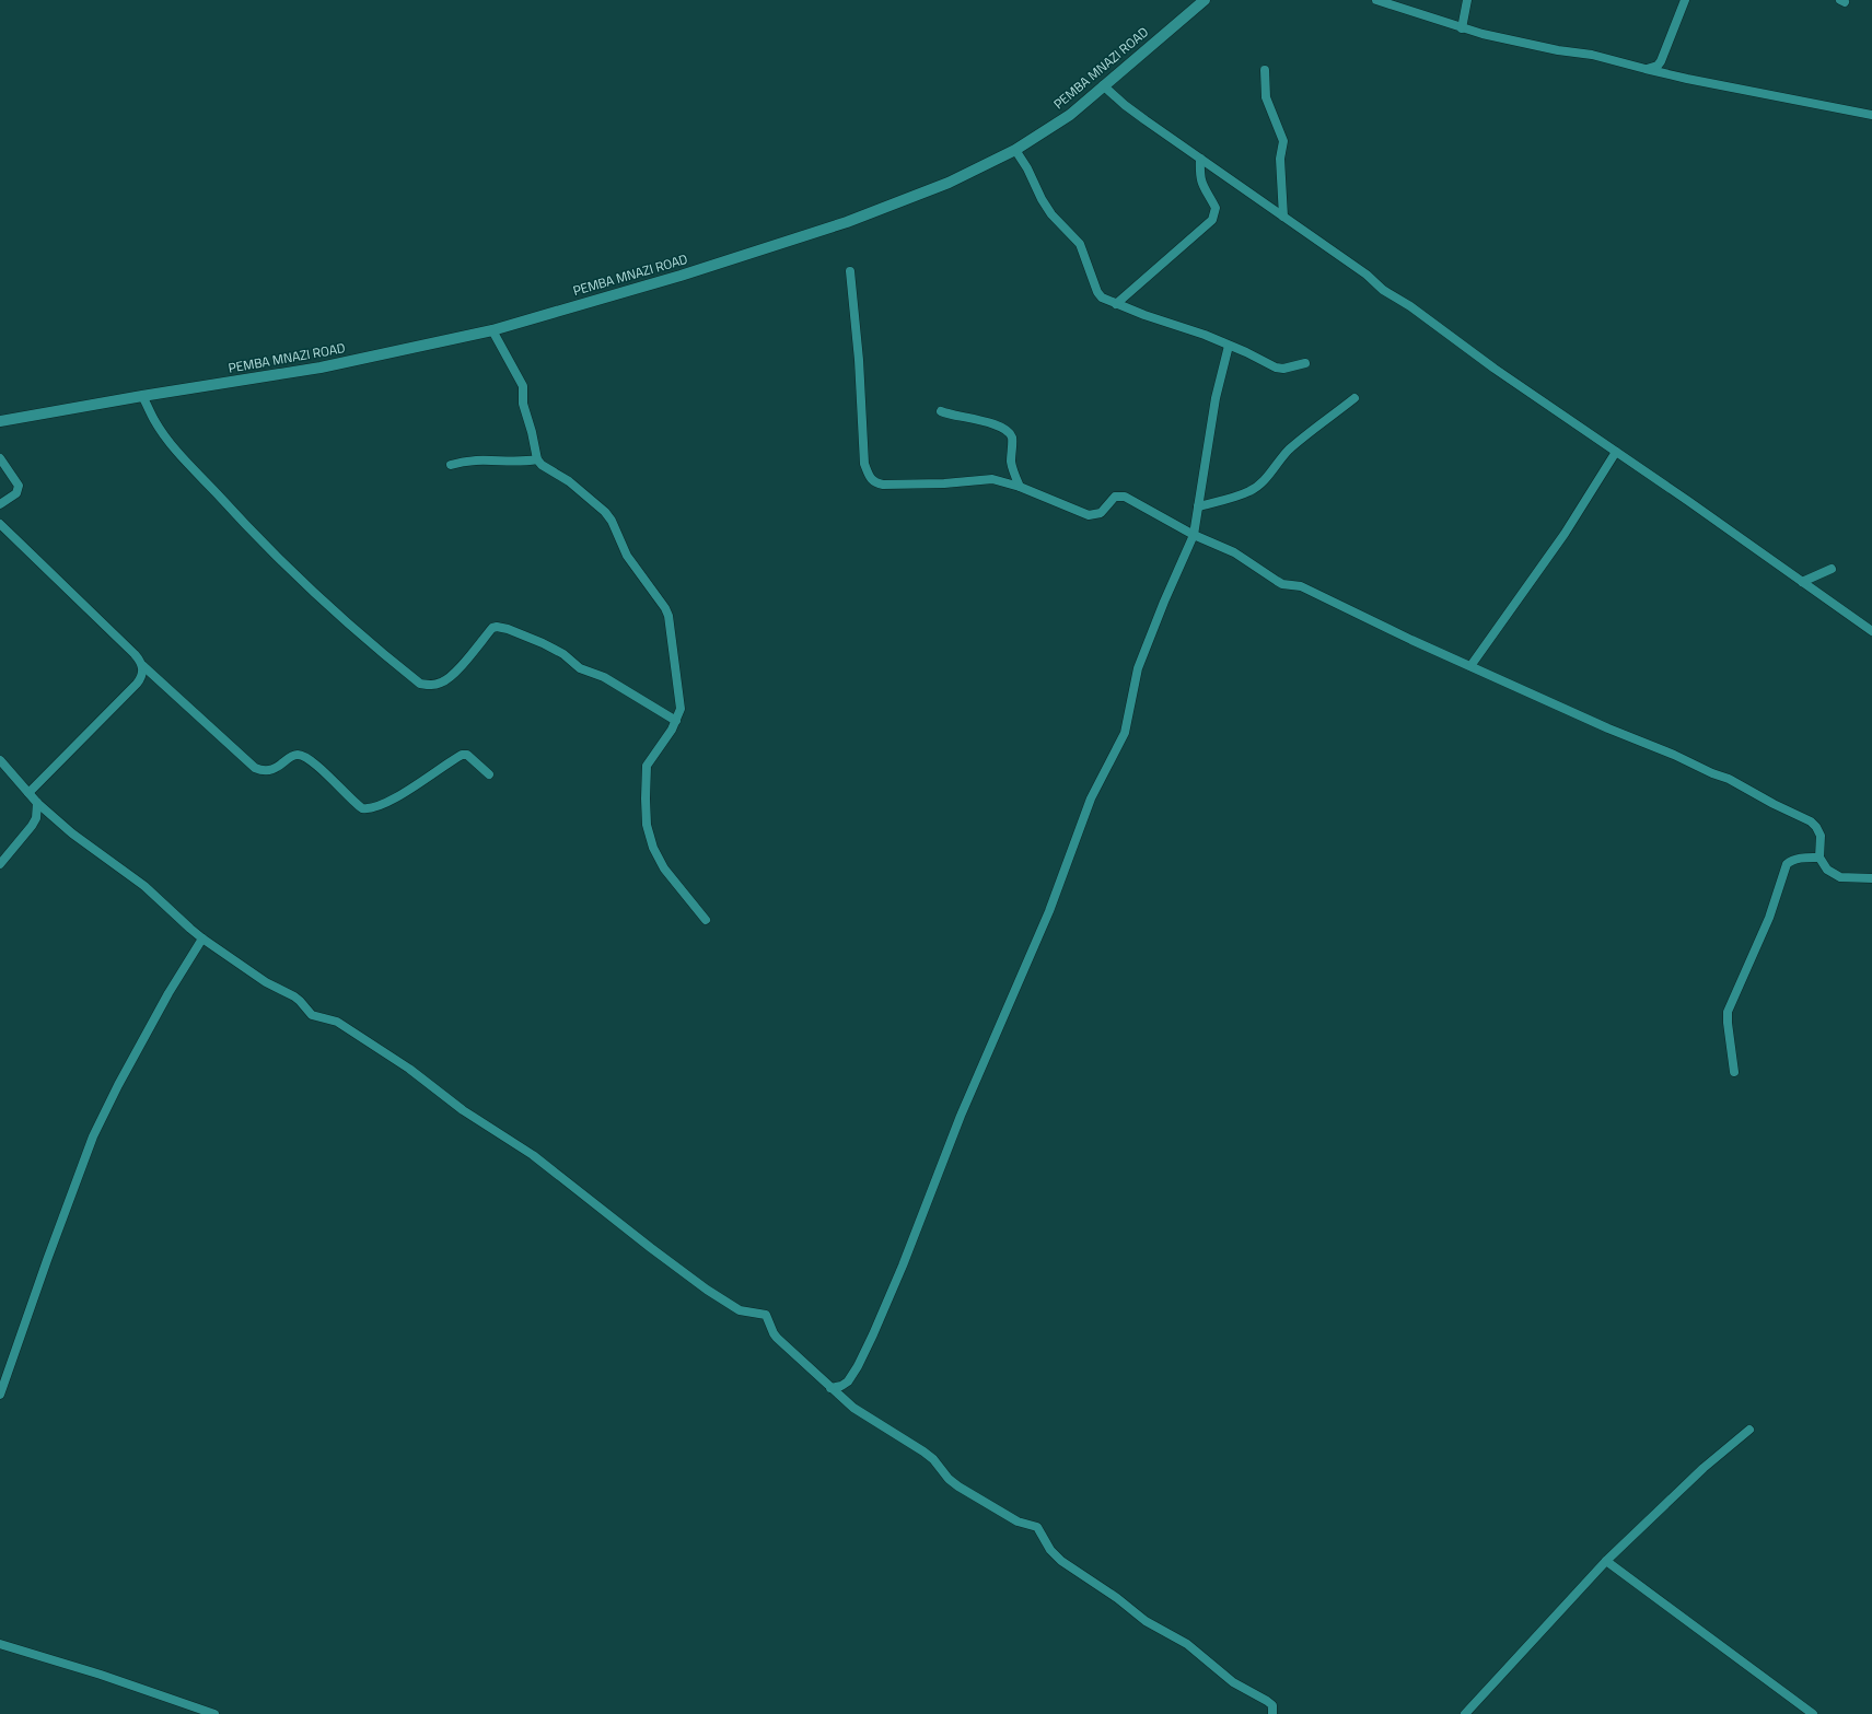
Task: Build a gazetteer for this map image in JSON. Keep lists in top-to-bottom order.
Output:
{
  "streets": {
    "main road": ["PEMBA MNAZI ROAD"]
  }
}
